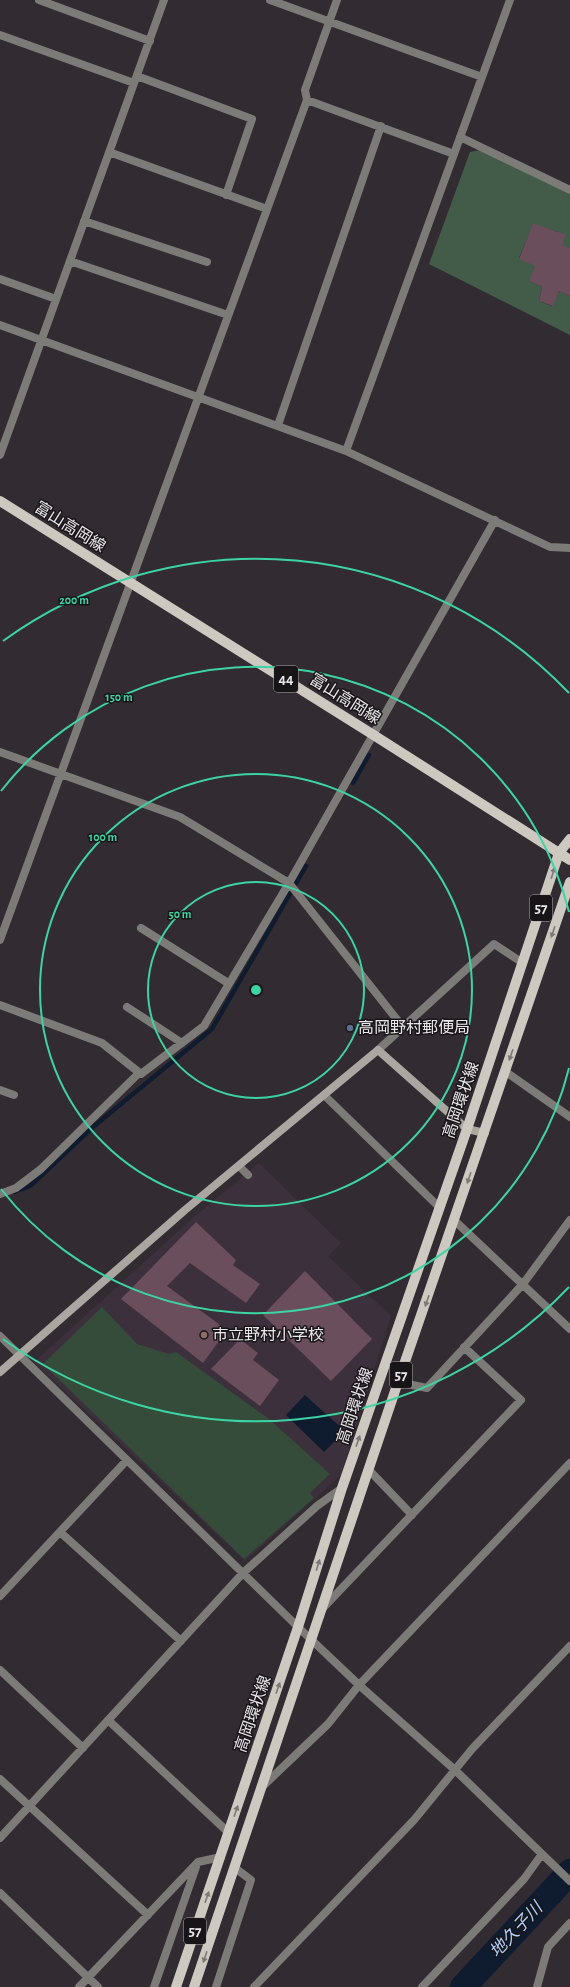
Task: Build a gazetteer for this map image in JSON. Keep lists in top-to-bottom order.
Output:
{
  "streets": {
    "main road": [
      "富山高岡線",
      "44",
      "57",
      "高岡環状線"
    ]
  },
  "crossings": [
    ["富山高岡線", "高岡環状線"]
  ],
  "water": ["地久子川"],
  "places": ["高岡野村郵便局", "市立野村小学校"],
  "rings": [
    "200 m",
    "150 m",
    "100 m",
    "50 m"
  ]
}
